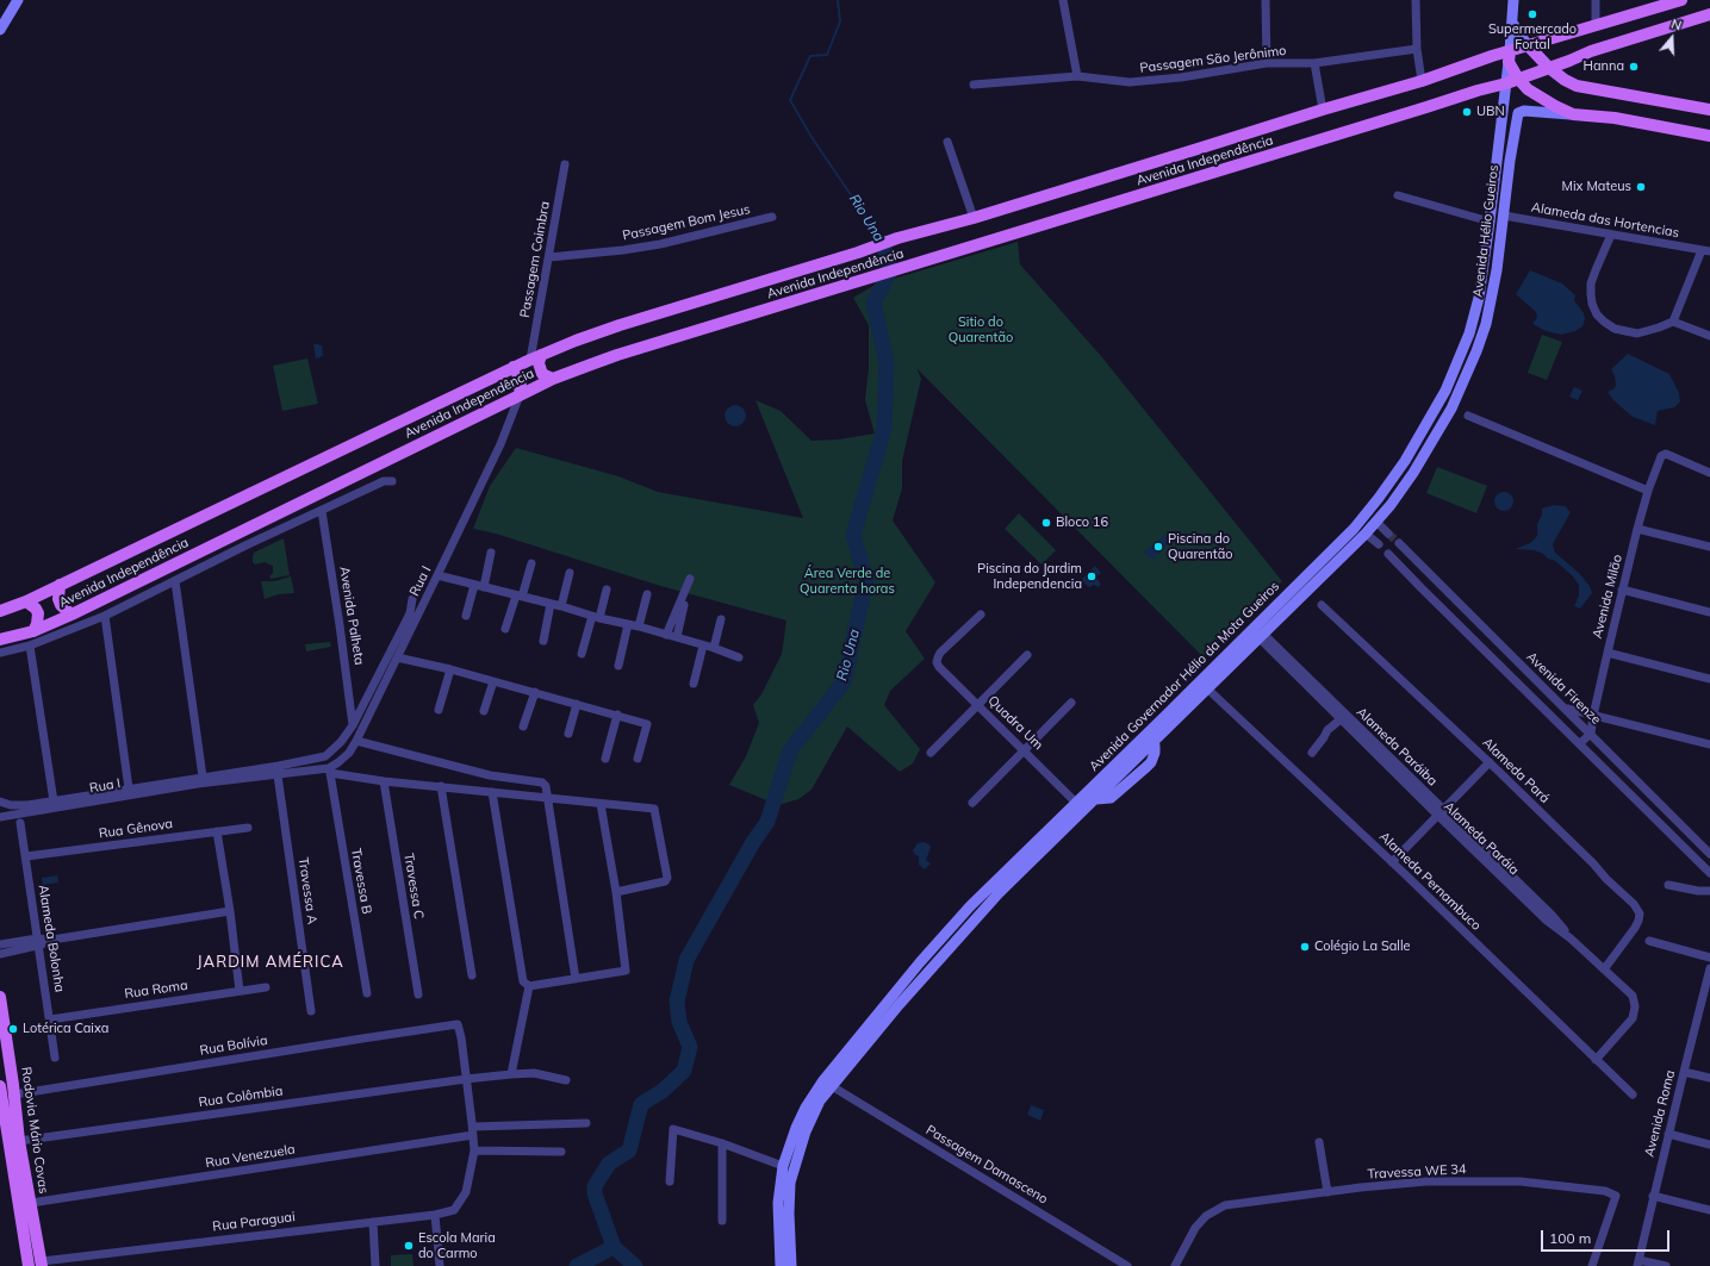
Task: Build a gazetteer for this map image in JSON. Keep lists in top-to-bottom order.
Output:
{
  "streets": {
    "main road": [
      "Avenida Independência",
      "Avenida Hélio Gueiros",
      "Avenida Governador Hélio da Mota Gueiros",
      "Rodovia Mário Covas"
    ],
    "street": [
      "Passagem São Jerônimo",
      "Alameda das Hortencias",
      "Passagem Bom Jesus",
      "Passagem Coimbra",
      "Rua I",
      "Avenida Milão",
      "Avenida Palheta",
      "Avenida Firenze",
      "Quadra Um",
      "Alameda Paráiba",
      "Alameda Pará",
      "Rua Gênova",
      "Alameda Paráia",
      "Travessa B",
      "Alameda Pernambuco",
      "Travessa C",
      "Travessa A",
      "Alameda Bolonha",
      "Rua Roma",
      "Rua Bolívia",
      "Rua Colômbia",
      "Avenida Roma",
      "Rua Venezuela",
      "Passagem Damasceno",
      "Travessa WE 34",
      "Rua Paraguai"
    ]
  },
  "crossings": [
    ["Avenida Independência", "Passagem Coimbra"],
    ["Avenida Independência", "Rua I"],
    ["Avenida Independência", "Avenida Governador Hélio da Mota Gueiros"],
    ["Alameda das Hortencias", "Avenida Hélio Gueiros"],
    ["Passagem Bom Jesus", "Passagem Coimbra"],
    ["Avenida Hélio Gueiros", "Avenida Governador Hélio da Mota Gueiros"],
    ["Avenida Hélio Gueiros", "Alameda Paráiba"],
    ["Avenida Hélio Gueiros", "Alameda Paráia"],
    ["Avenida Hélio Gueiros", "Alameda Pernambuco"],
    ["Rua I", "Travessa B"],
    ["Rua I", "Travessa C"],
    ["Rua I", "Travessa A"],
    ["Avenida Milão", "Avenida Firenze"],
    ["Avenida Governador Hélio da Mota Gueiros", "Quadra Um"],
    ["Alameda Paráiba", "Alameda Pará"],
    ["Alameda Paráiba", "Alameda Paráia"],
    ["Rua Gênova", "Alameda Bolonha"],
    ["Alameda Bolonha", "Rua Roma"],
    ["Rua Bolívia", "Rua Colômbia"],
    ["Rua Bolívia", "Rodovia Mário Covas"],
    ["Rua Colômbia", "Rodovia Mário Covas"],
    ["Rodovia Mário Covas", "Rua Venezuela"],
    ["Rodovia Mário Covas", "Rua Paraguai"]
  ],
  "districts": ["JARDIM AMÉRICA"],
  "water": ["Rio Una"],
  "parks": ["Sitio do Quarentão", "Área Verde de Quarenta horas"],
  "places": [
    "Supermercado Fortal",
    "Hanna",
    "UBN",
    "Mix Mateus",
    "Bloco 16",
    "Piscina do Quarentão",
    "Piscina do Jardim Independencia",
    "Colégio La Salle",
    "Lotérica Caixa",
    "Escola Maria do Carmo"
  ],
  "scale_bar": "100 m",
  "north": "top"
}
